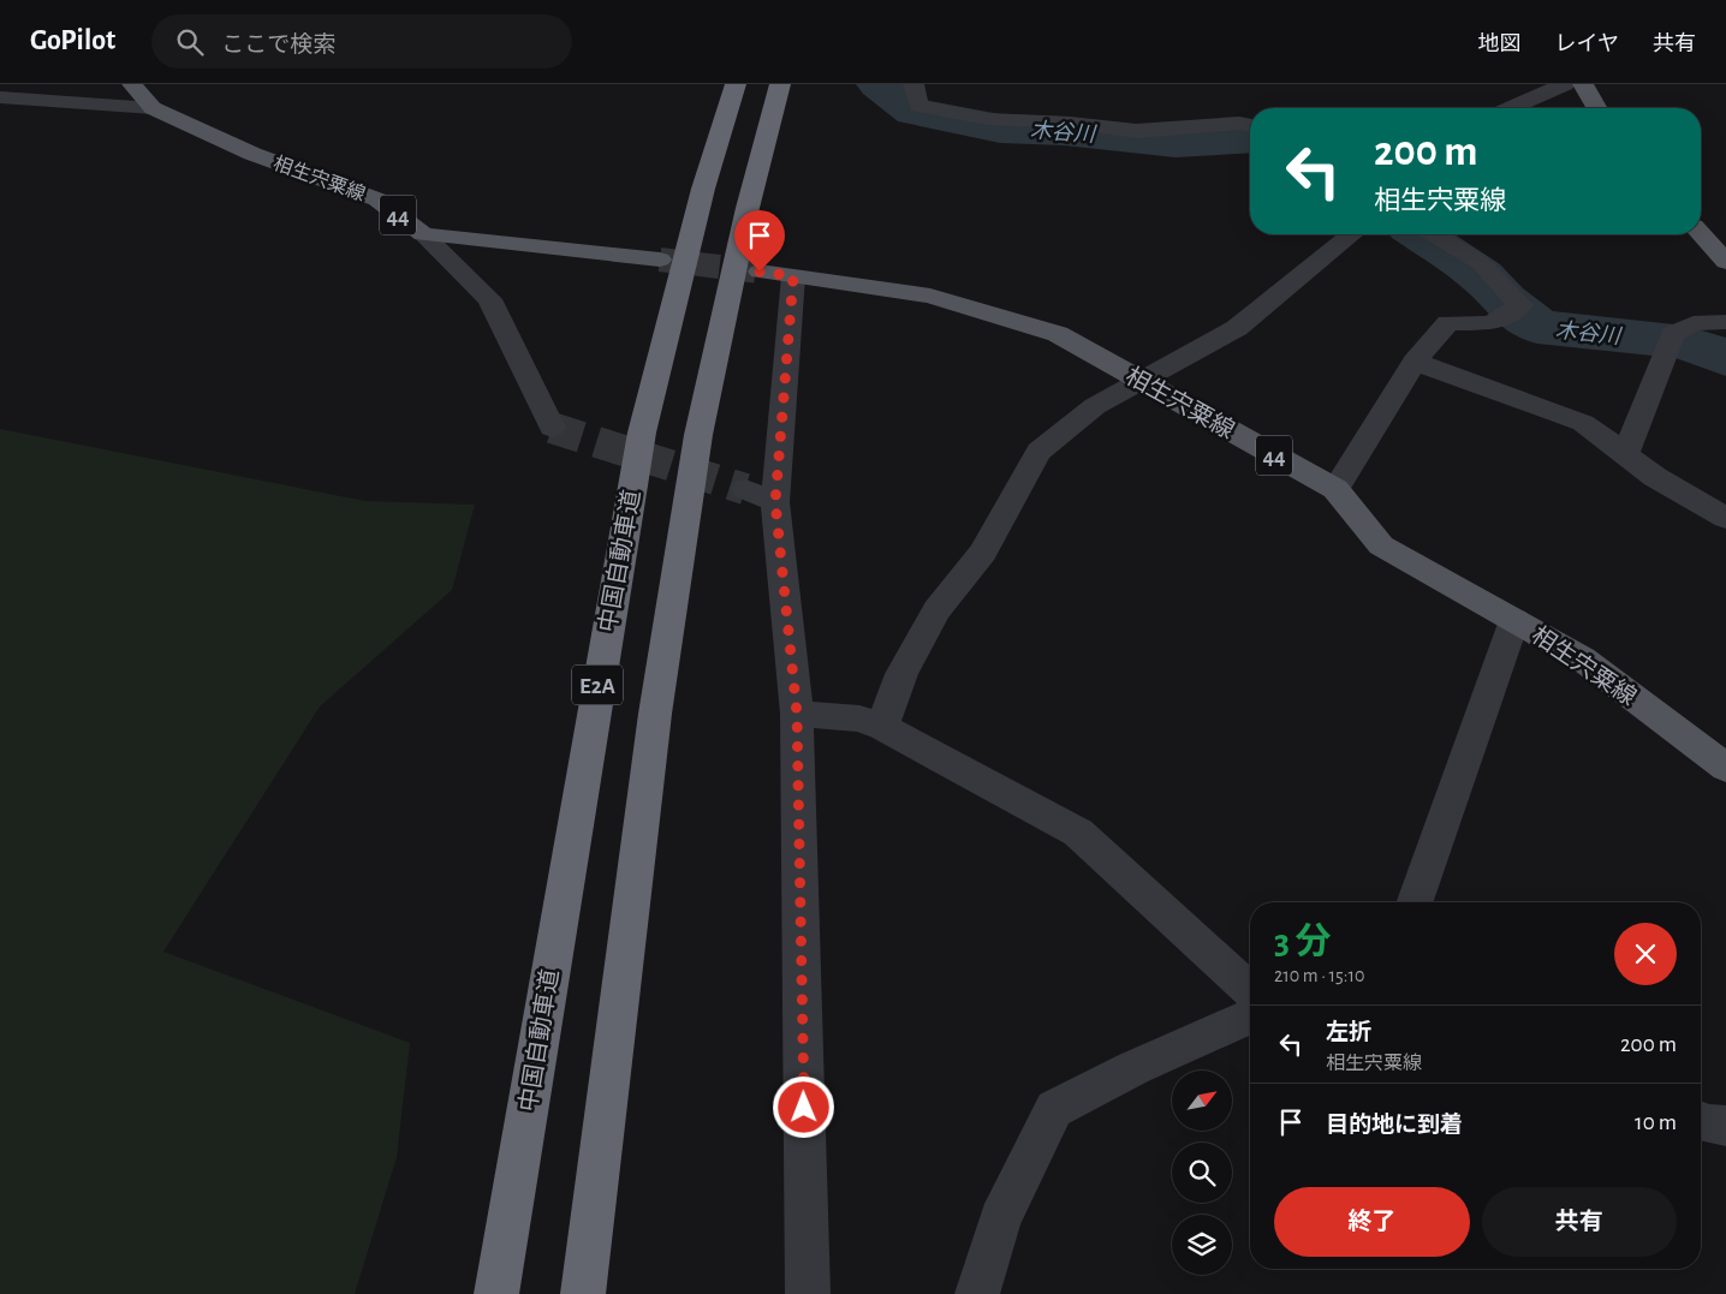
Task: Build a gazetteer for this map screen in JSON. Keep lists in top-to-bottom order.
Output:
{
  "streets": {
    "highway": ["中国自動車道", "E2A"],
    "main road": ["相生宍粟線", "44"]
  },
  "crossings": [
    ["相生宍粟線", "44"]
  ],
  "water": ["木谷川"],
  "north": "top right",
  "page": {
    "header": "GoPilot",
    "search": "ここで検索",
    "nav": ["地図", "レイヤ", "共有"],
    "turn": ["200 m", "相生宍粟線"],
    "heading": ["3 分", "210 m · 15:10"],
    "list": [
      {
        "name": "左折",
        "note": "相生宍粟線",
        "value": "200 m"
      },
      {
        "name": "目的地に到着",
        "value": "10 m"
      }
    ],
    "buttons": ["終了", "共有"]
  }
}
